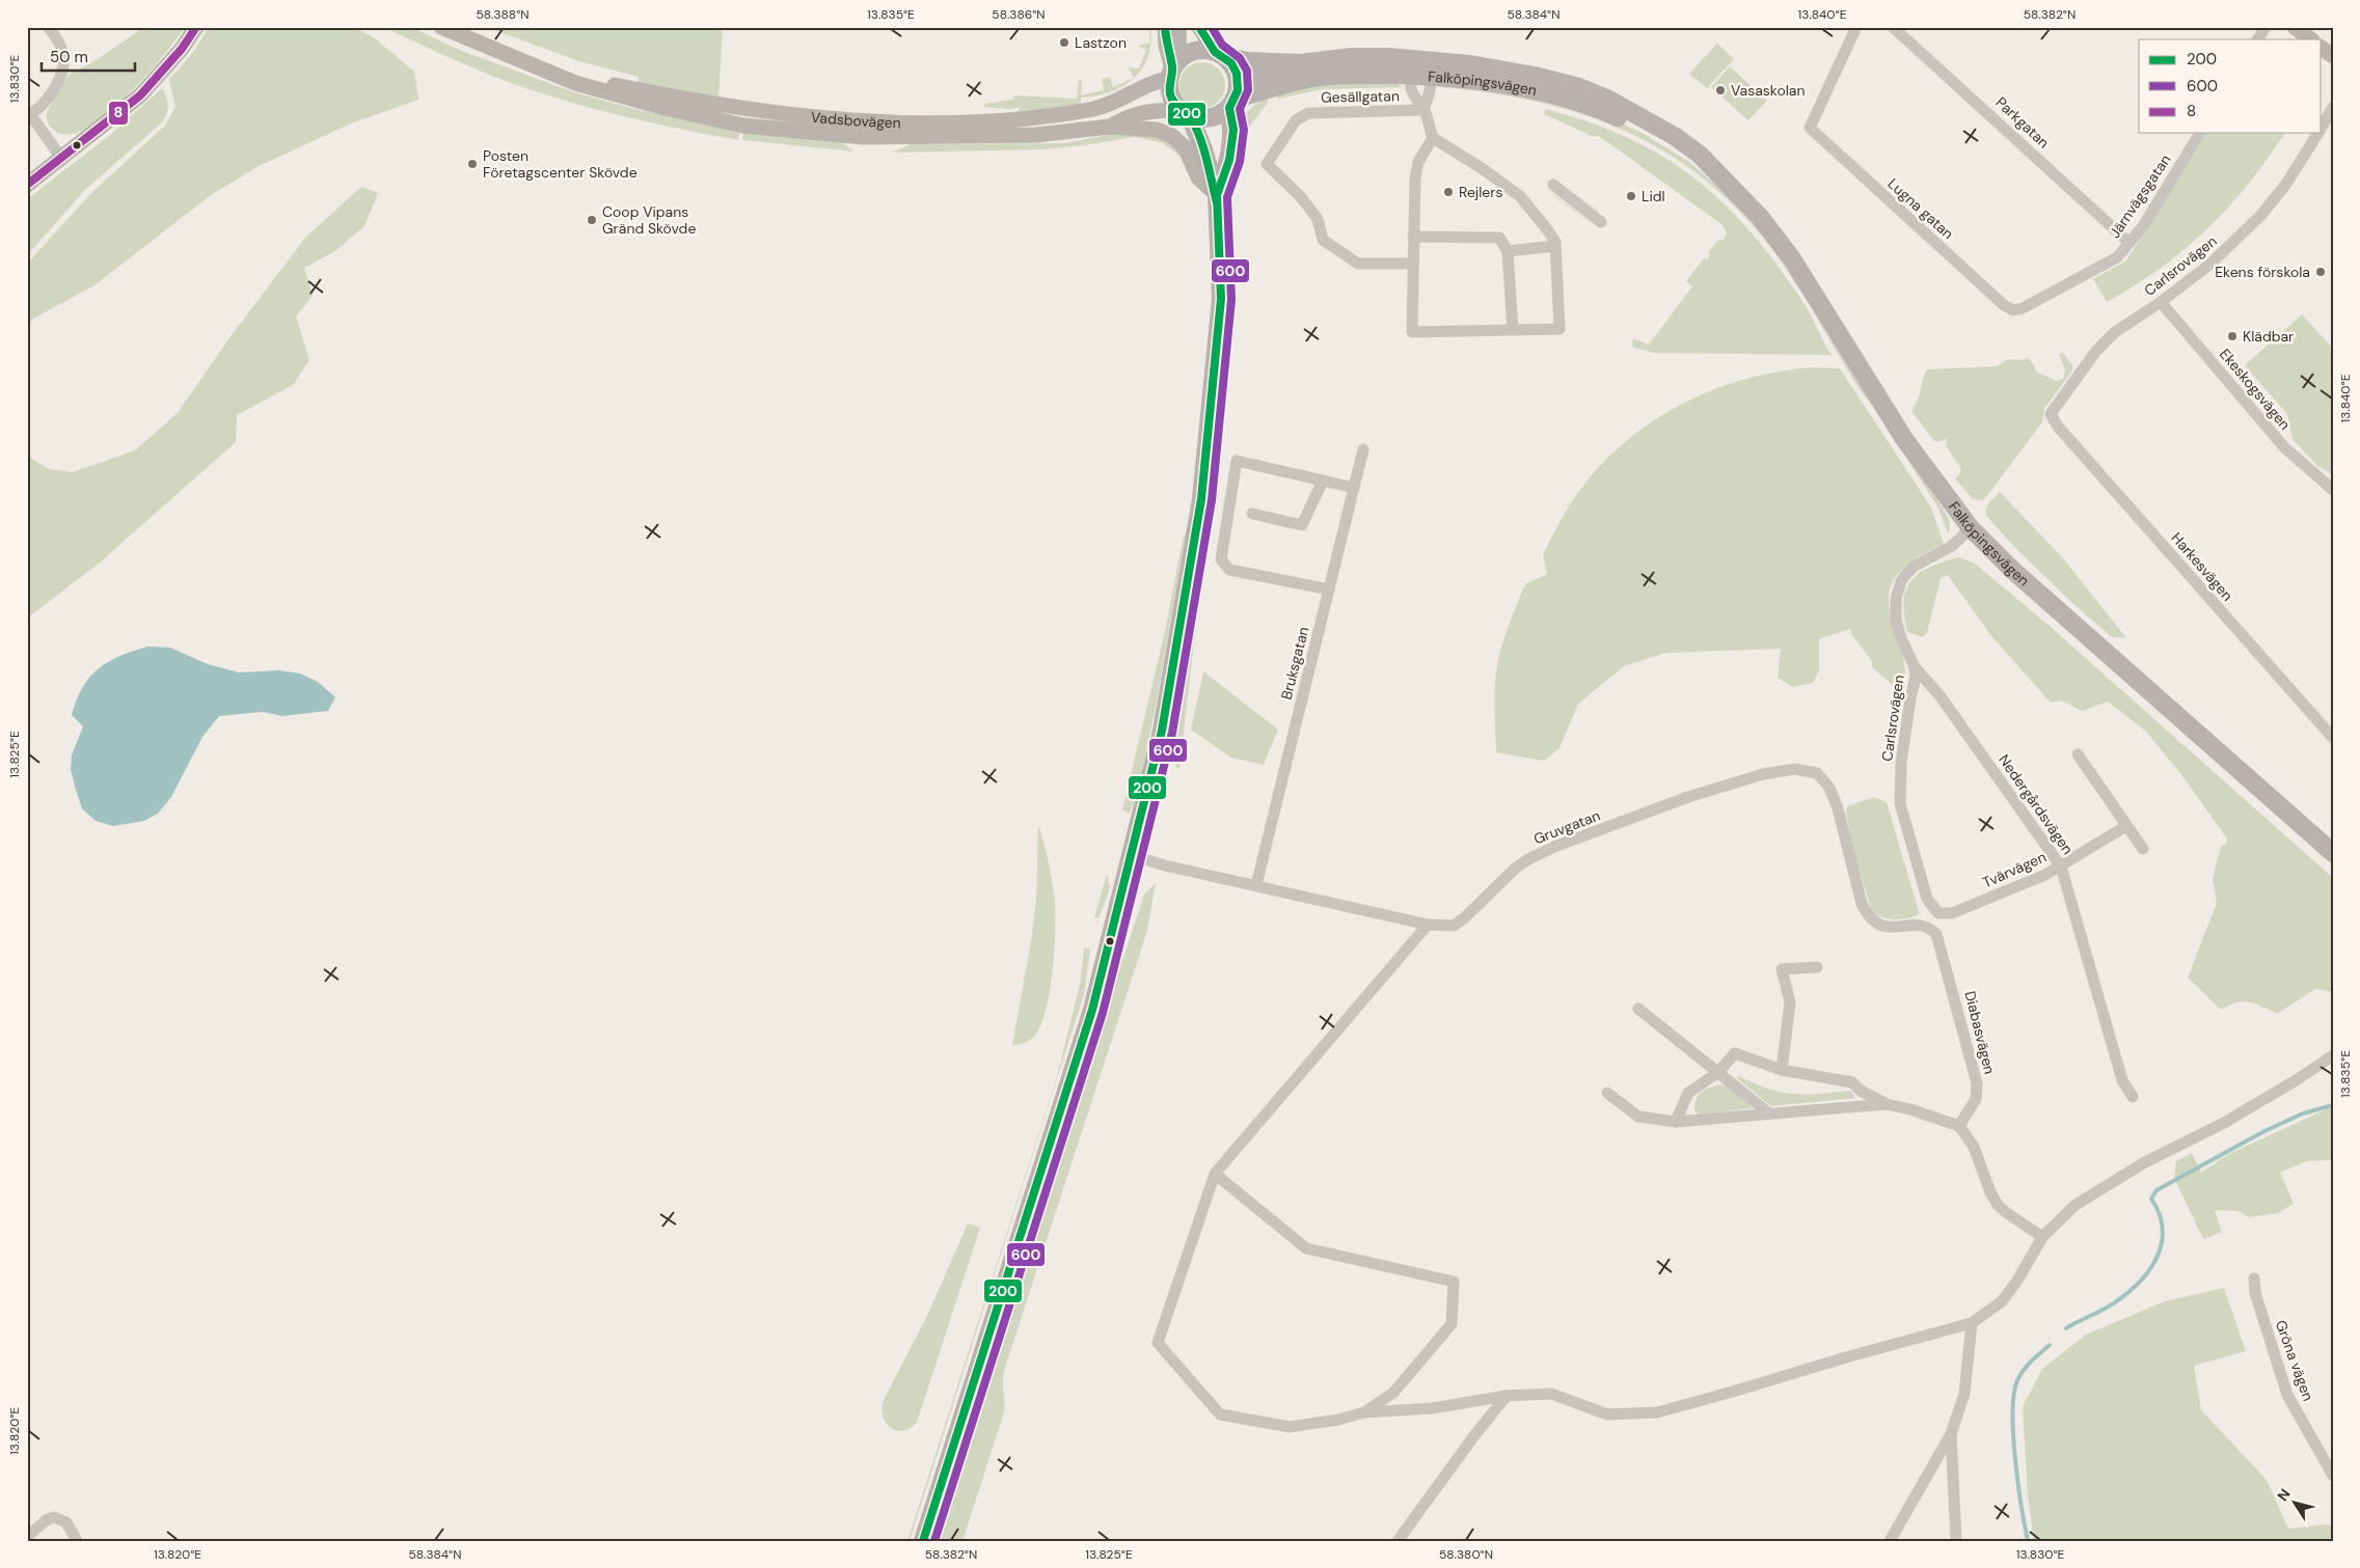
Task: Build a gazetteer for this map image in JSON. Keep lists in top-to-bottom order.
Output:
{
  "streets": {
    "main road": ["Falköpingsvägen", "Vadsbovägen"],
    "street": [
      "Gesällgatan",
      "Parkgatan",
      "Järnvägsgatan",
      "Lugna gatan",
      "Carlsrovägen",
      "Ekeskogsvägen",
      "Harkesvägen",
      "Bruksgatan",
      "Nedergårdsvägen",
      "Gruvgatan",
      "Tvärvägen",
      "Diabasvägen",
      "Gröna vägen"
    ]
  },
  "crossings": [
    ["Falköpingsvägen", "Gesällgatan"],
    ["Falköpingsvägen", "Vadsbovägen"],
    ["Falköpingsvägen", "Carlsrovägen"],
    ["Parkgatan", "Järnvägsgatan"],
    ["Järnvägsgatan", "Lugna gatan"],
    ["Carlsrovägen", "Ekeskogsvägen"],
    ["Carlsrovägen", "Harkesvägen"],
    ["Carlsrovägen", "Nedergårdsvägen"],
    ["Carlsrovägen", "Tvärvägen"],
    ["Bruksgatan", "Gruvgatan"],
    ["Nedergårdsvägen", "Tvärvägen"],
    ["Gruvgatan", "Diabasvägen"]
  ],
  "places": [
    "Lastzon",
    "Vasaskolan",
    "Posten Företagscenter Skövde",
    "Rejlers",
    "Lidl",
    "Coop Vipans Gränd Skövde",
    "Ekens förskola",
    "Klädbar"
  ],
  "lines": ["transit line 200", "transit line 600", "transit line 8"],
  "legend": ["200", "600", "8"],
  "scale_bar": "50 m",
  "north": "top left",
  "coordinates": [
    "58.388°N",
    "13.835°E",
    "58.386°N",
    "58.384°N",
    "13.840°E",
    "58.382°N",
    "13.830°E",
    "13.825°E",
    "13.820°E",
    "58.380°N"
  ]
}
